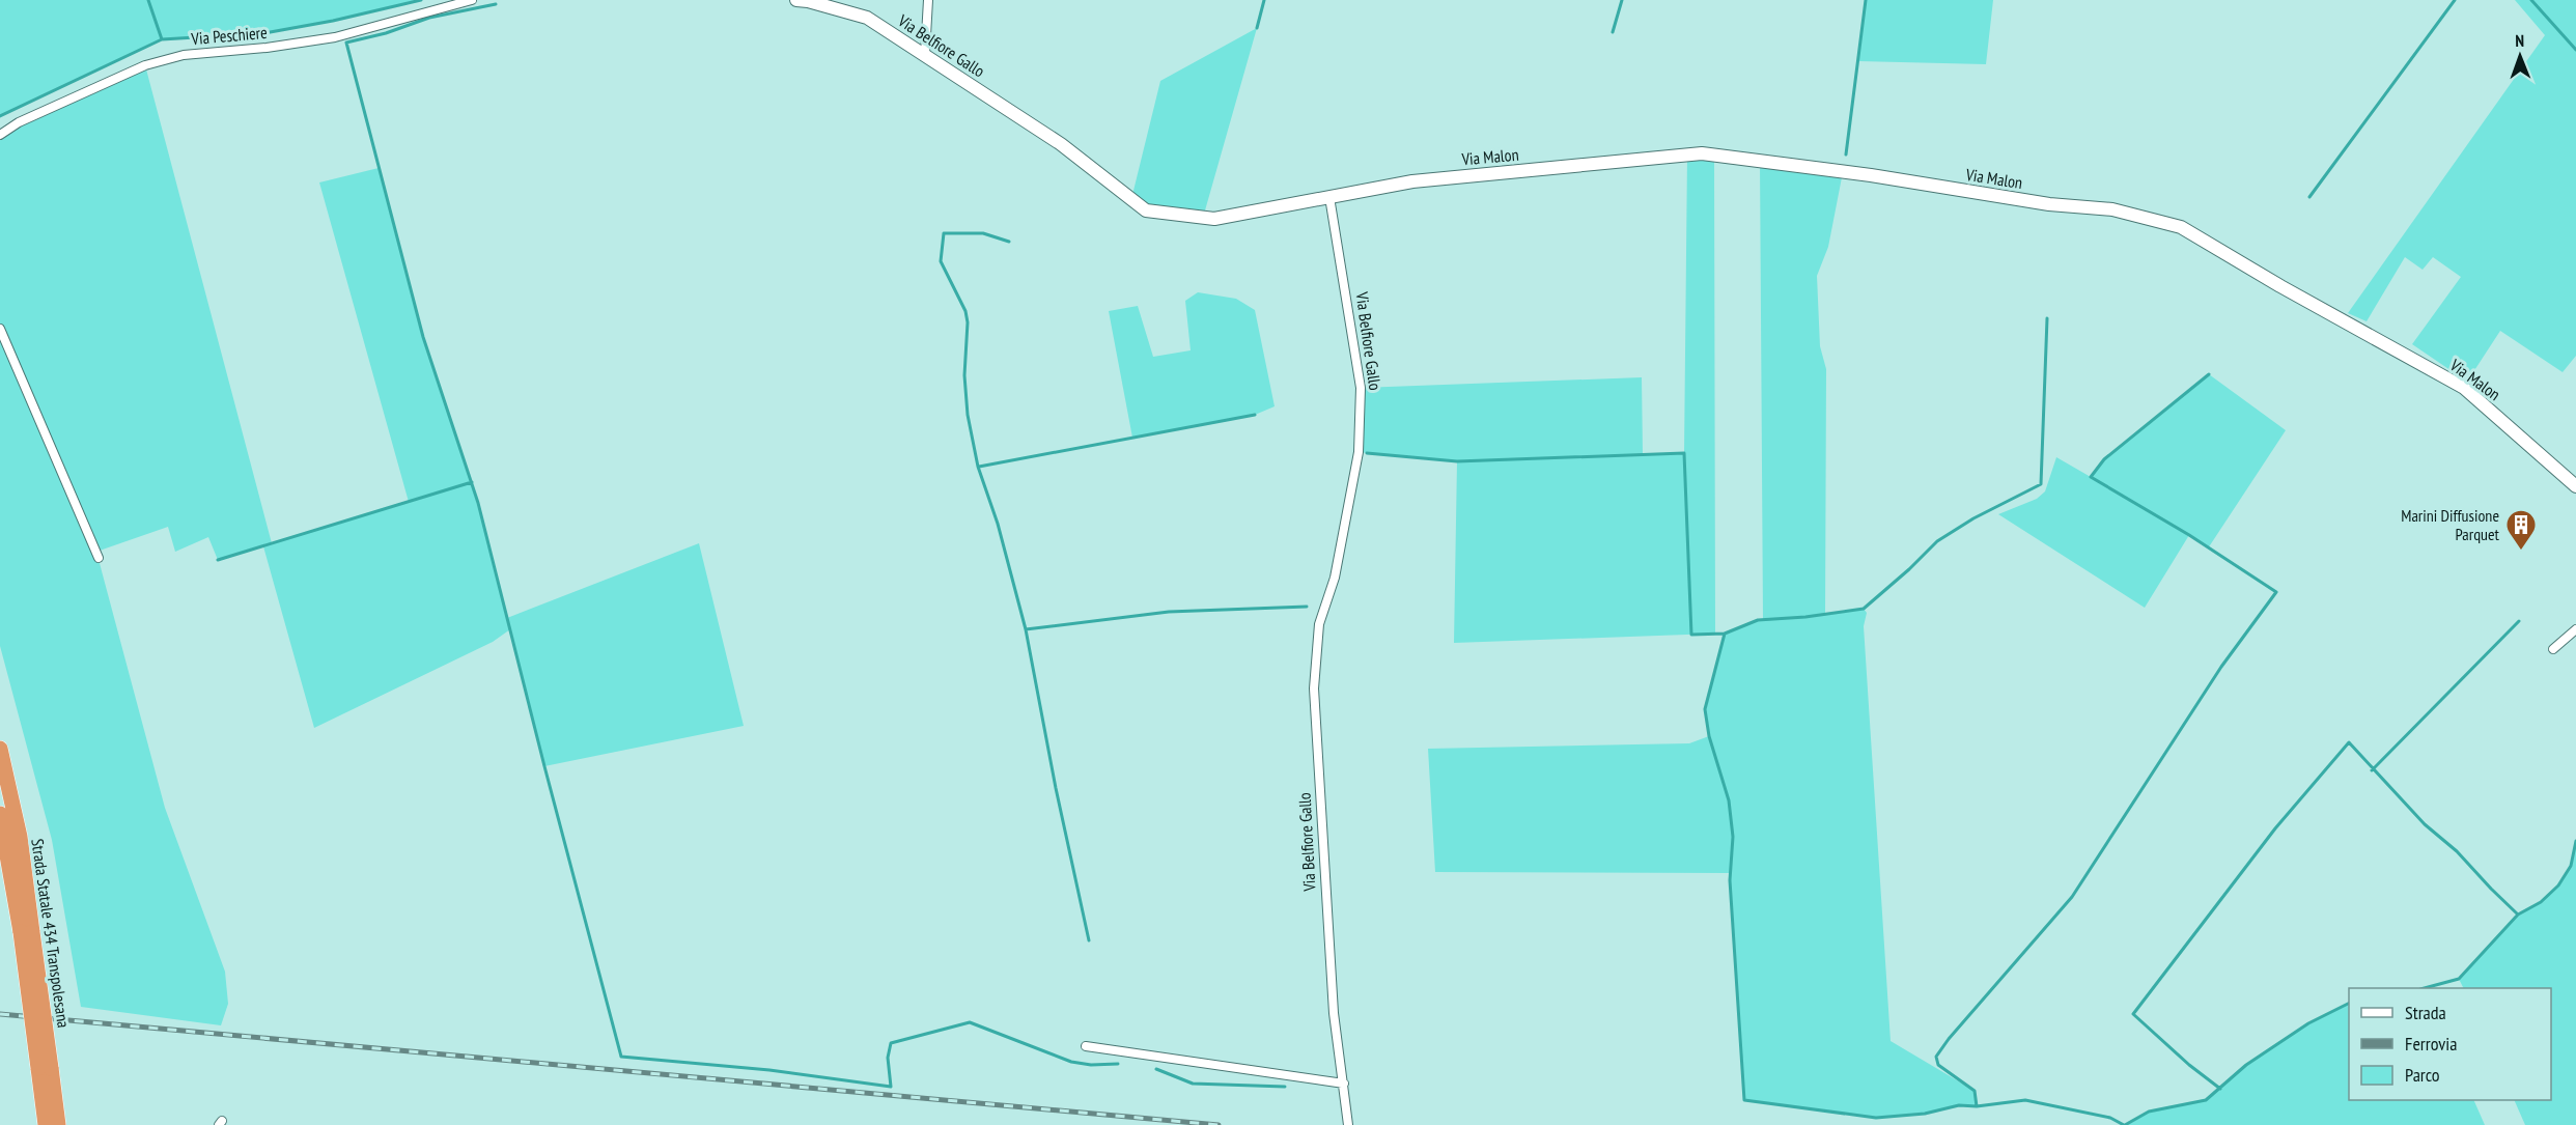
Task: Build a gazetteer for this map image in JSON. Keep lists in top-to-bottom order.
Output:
{
  "streets": {
    "highway": ["Strada Statale 434 Transpolesana"],
    "street": ["Via Peschiere", "Via Belfiore Gallo", "Via Malon"]
  },
  "crossings": [
    ["Via Belfiore Gallo", "Via Malon"]
  ],
  "places": {
    "building": ["Marini Diffusione Parquet"]
  },
  "legend": ["Strada", "Ferrovia", "Parco"],
  "north": "top"
}
